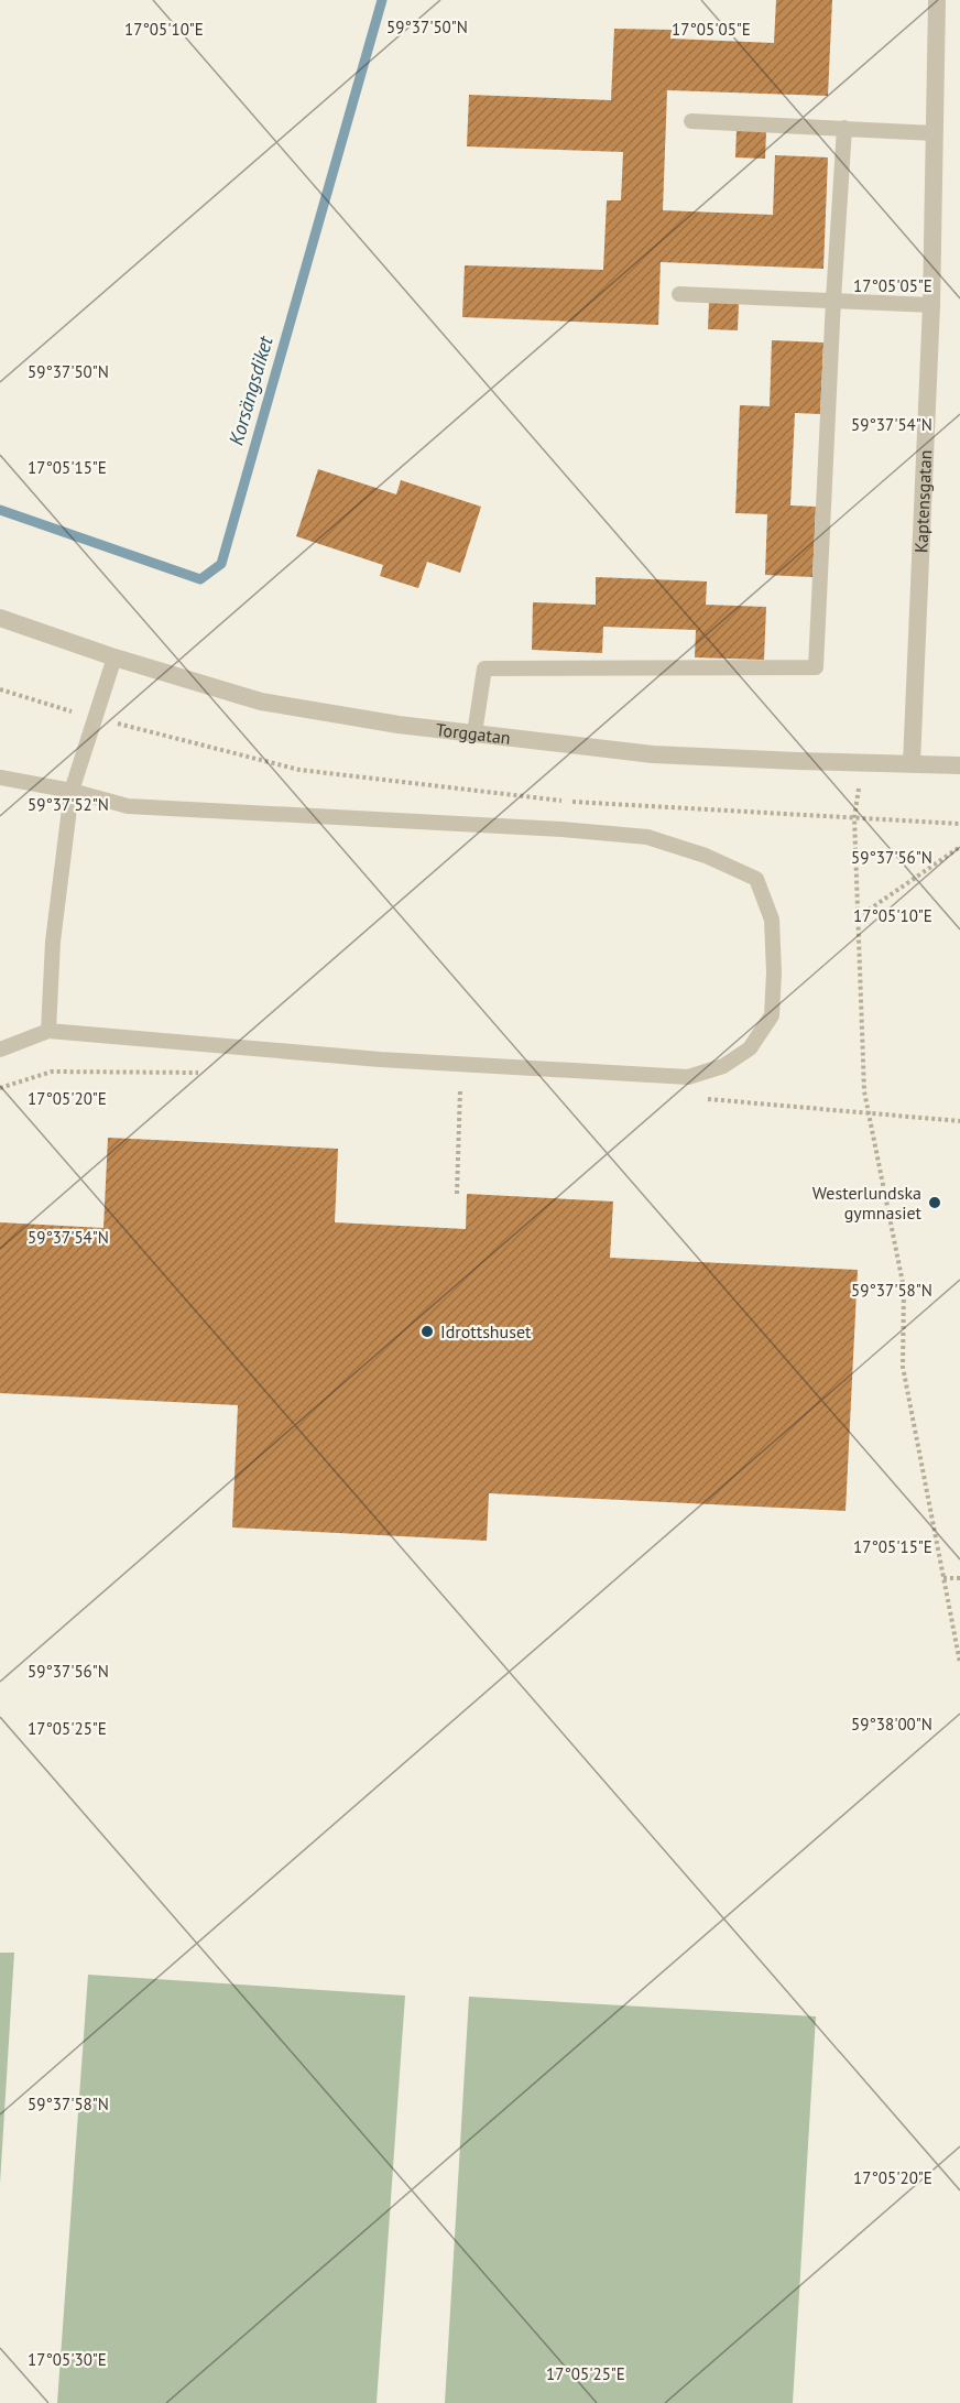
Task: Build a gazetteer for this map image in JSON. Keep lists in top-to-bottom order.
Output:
{
  "streets": {
    "street": ["Kaptensgatan", "Torggatan"]
  },
  "crossings": [
    ["Kaptensgatan", "Torggatan"]
  ],
  "water": ["Korsängsdiket"],
  "places": ["Westerlundska gymnasiet", "Idrottshuset"],
  "coordinates": [
    "59°37'50\"N",
    "17°05'10\"E",
    "17°05'05\"E",
    "59°37'54\"N",
    "17°05'15\"E",
    "59°37'52\"N",
    "59°37'56\"N",
    "17°05'20\"E",
    "59°37'58\"N",
    "59°38'00\"N",
    "17°05'25\"E",
    "17°05'30\"E"
  ]
}
